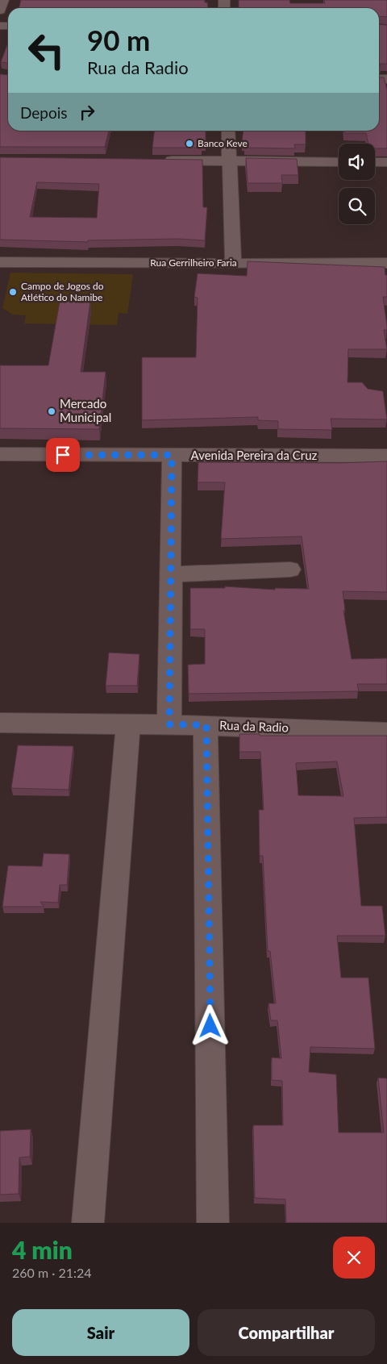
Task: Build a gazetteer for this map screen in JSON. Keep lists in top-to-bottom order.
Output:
{
  "streets": {
    "street": ["Rua Gerrilheiro Faria", "Avenida Pereira da Cruz", "Rua da Radio"]
  },
  "places": ["Banco Keve", "Campo de Jogos do Atlético do Namibe", "Mercado Municipal"],
  "page": {
    "turn": ["90 m", "Rua da Radio"],
    "then": "Depois",
    "heading": ["4 min", "260 m · 21:24"],
    "buttons": ["Sair", "Compartilhar"]
  }
}
